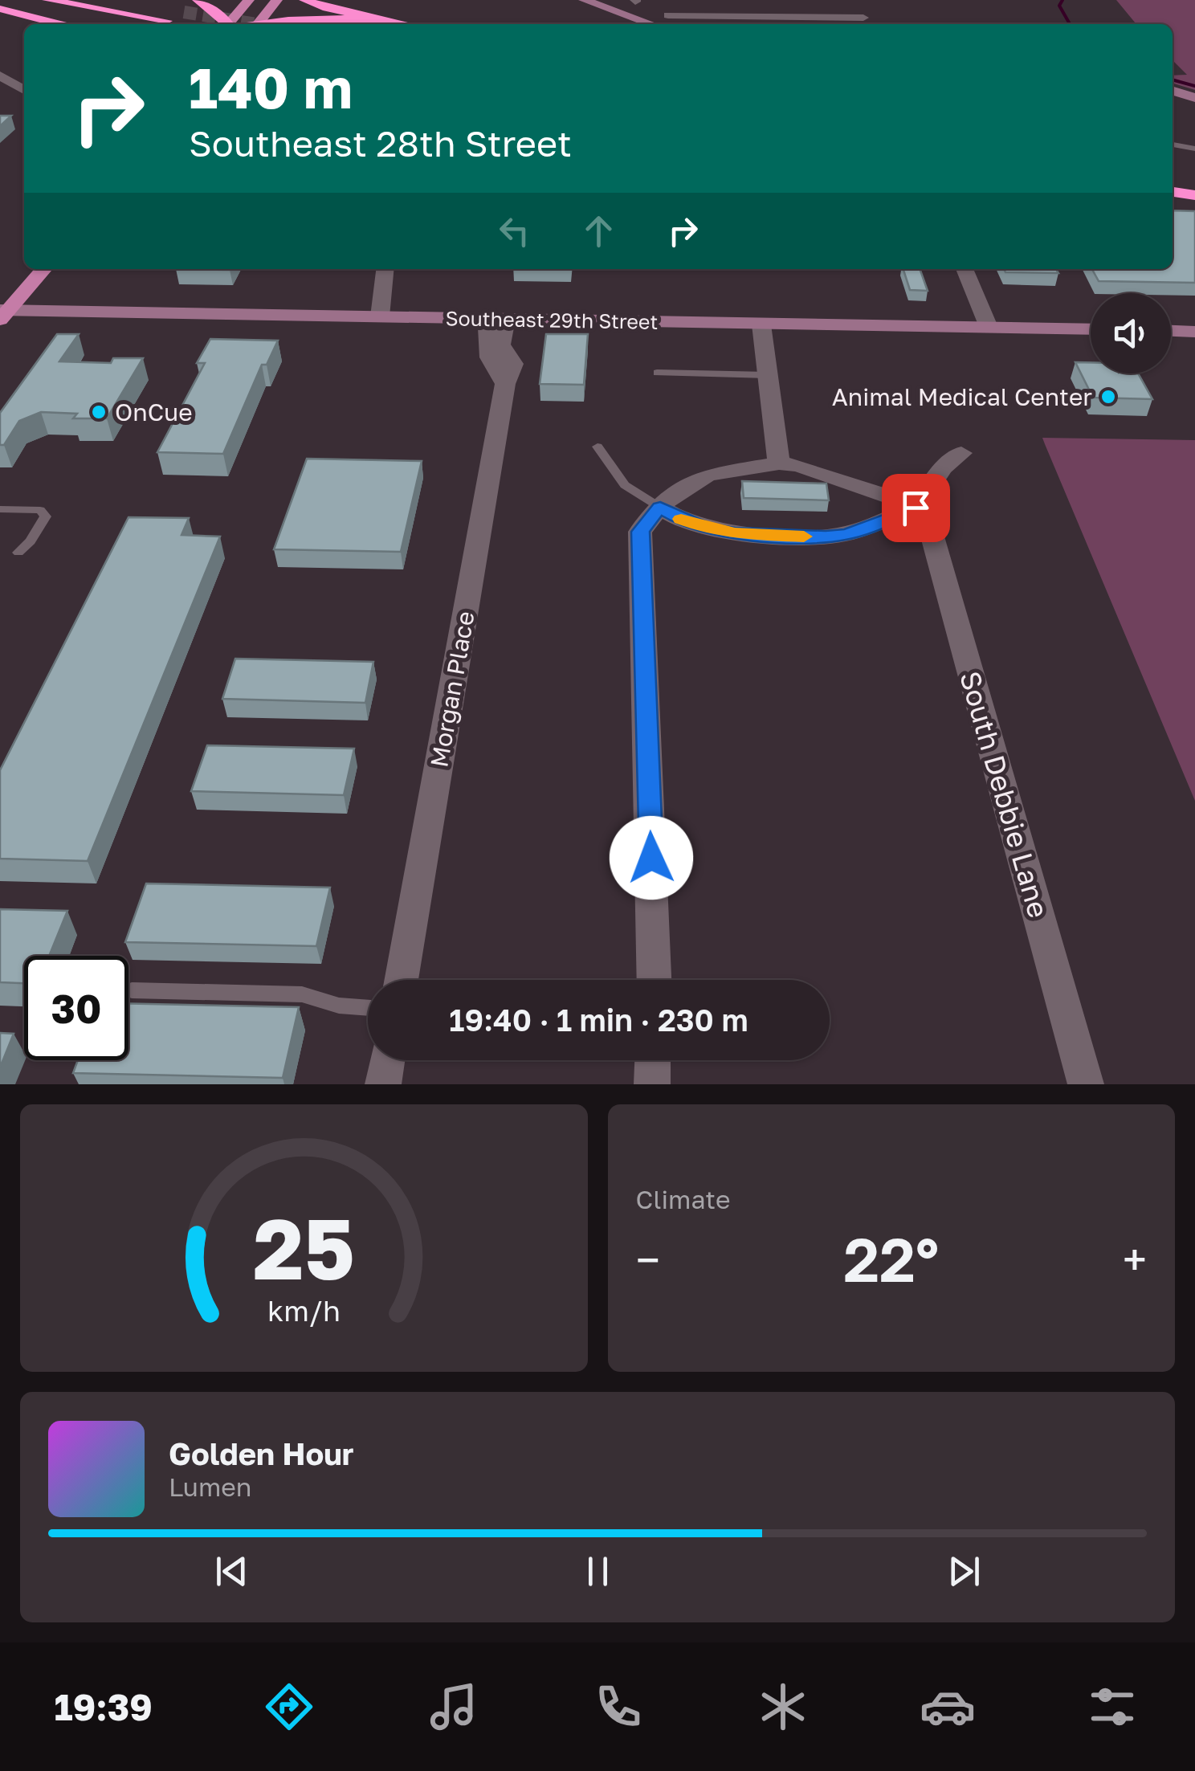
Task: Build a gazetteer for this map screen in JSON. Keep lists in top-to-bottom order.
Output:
{
  "streets": {
    "main road": ["Southeast 29th Street"],
    "street": ["Morgan Place", "South Debbie Lane"]
  },
  "crossings": [
    ["Southeast 29th Street", "Morgan Place"]
  ],
  "places": ["Animal Medical Center", "OnCue"],
  "page": {
    "turn": ["140 m", "Southeast 28th Street"],
    "limit": "30",
    "trip": "19:40 · 1 min · 230 m",
    "tile": "Climate",
    "heat": ["−", "22°", "+"],
    "song": ["Golden Hour", "Lumen"],
    "tabs": "19:39",
    "gauge": ["25", "km/h"]
  }
}
